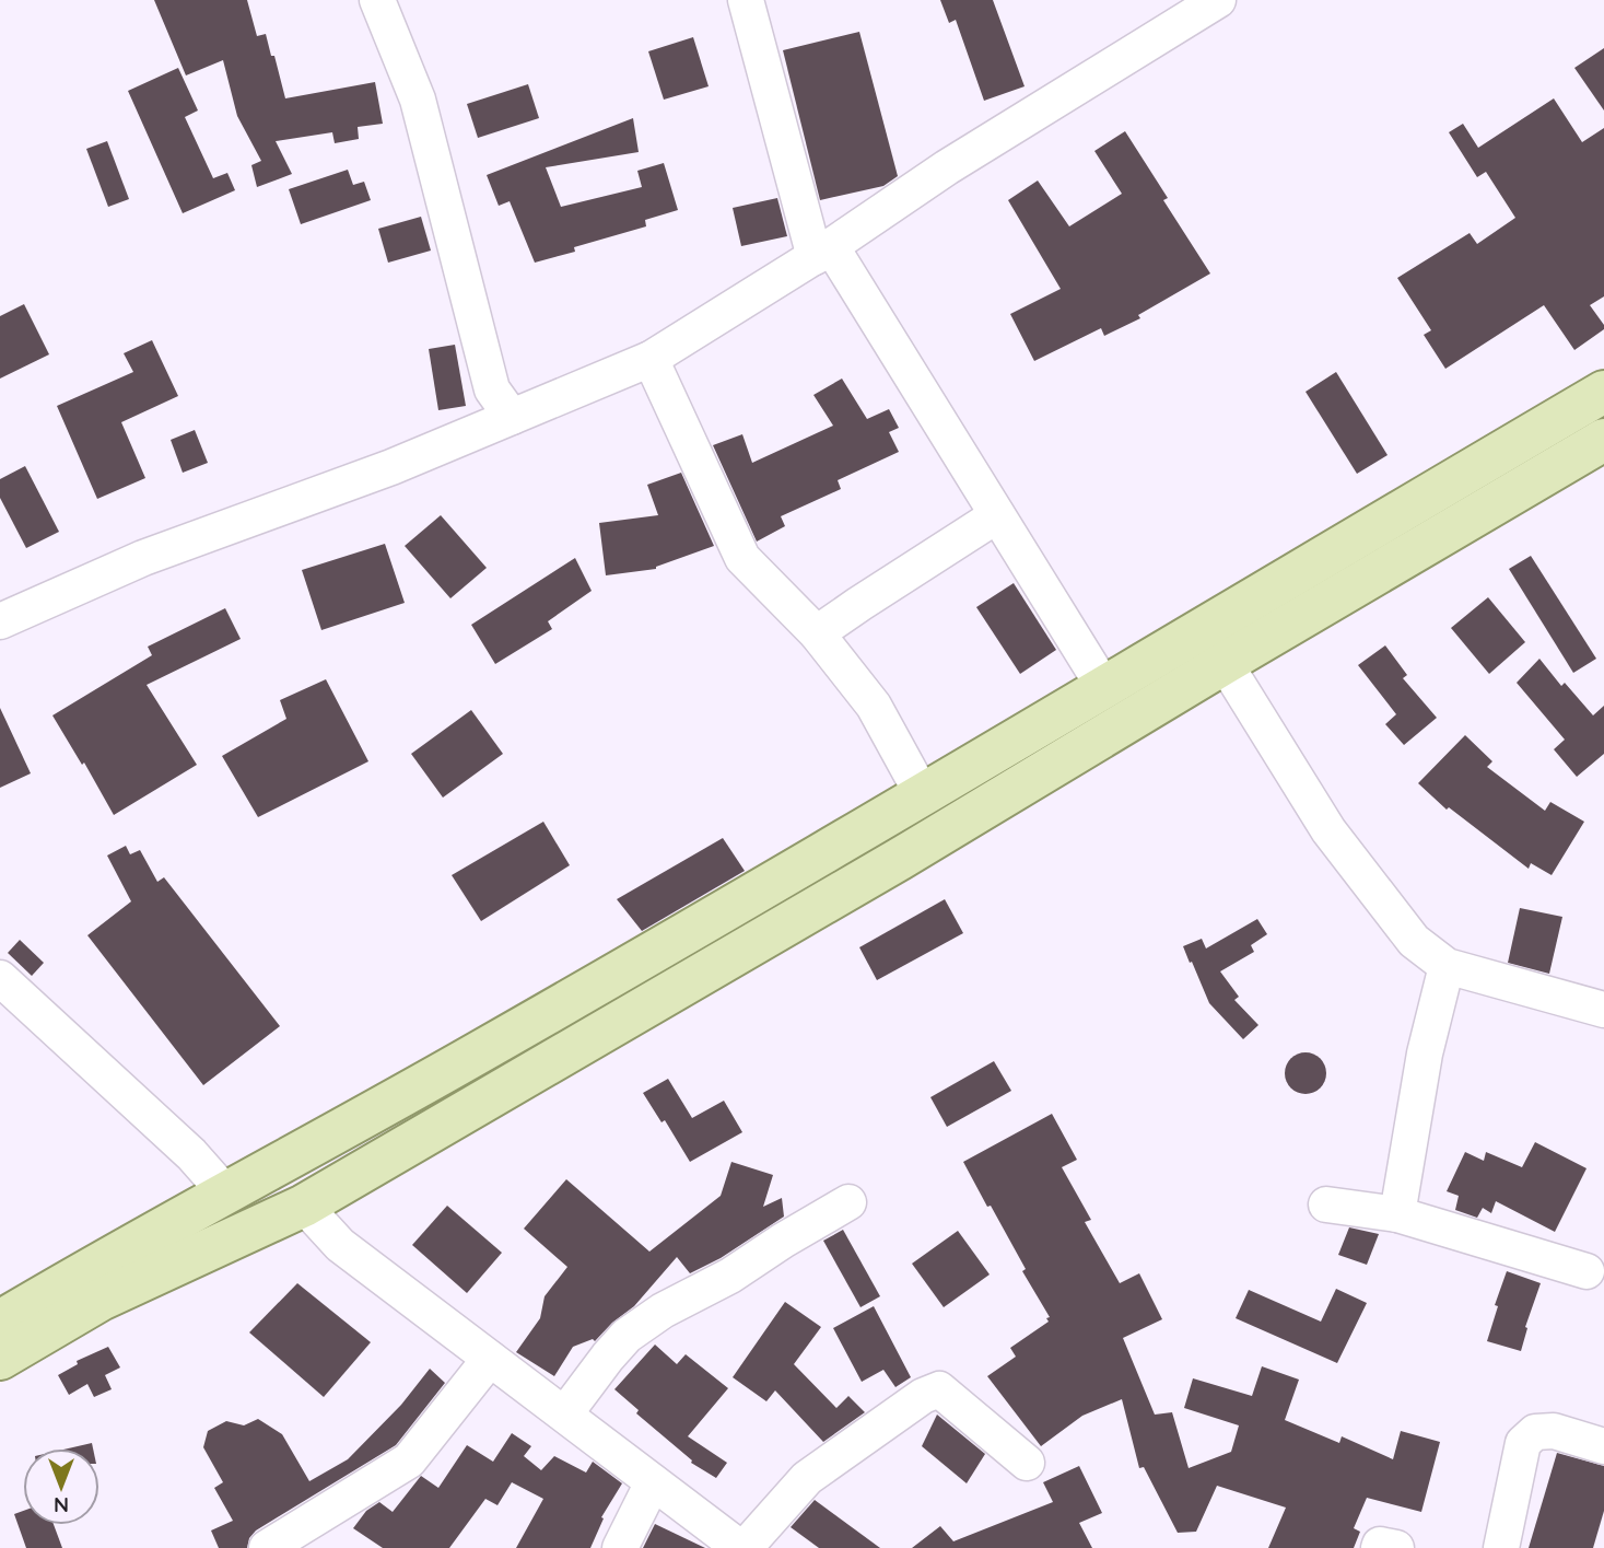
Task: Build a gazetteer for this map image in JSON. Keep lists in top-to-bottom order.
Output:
{
  "north": "bottom"
}
